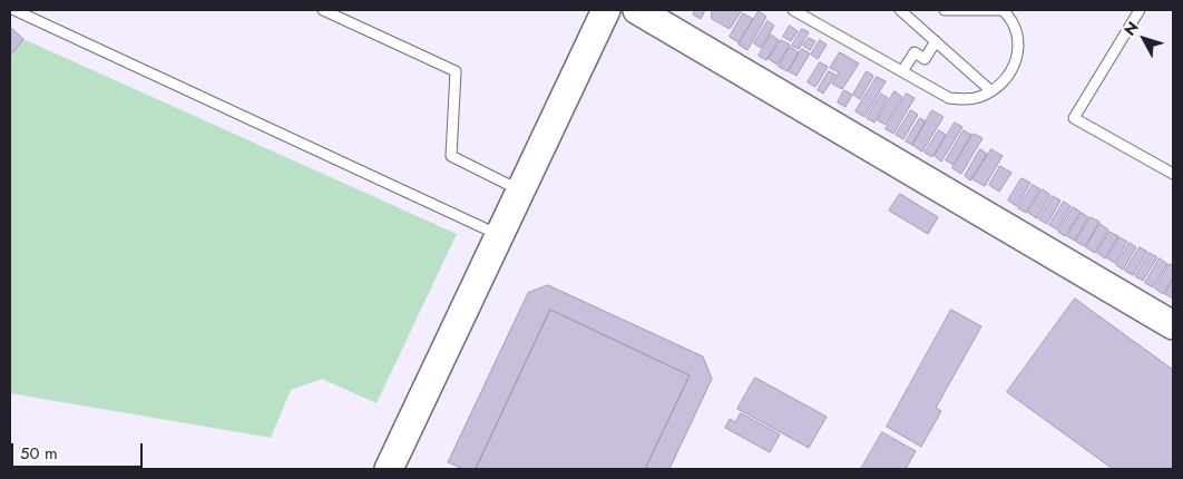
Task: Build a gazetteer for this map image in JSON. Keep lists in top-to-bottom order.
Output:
{
  "scale_bar": "50 m",
  "north": "top left"
}
